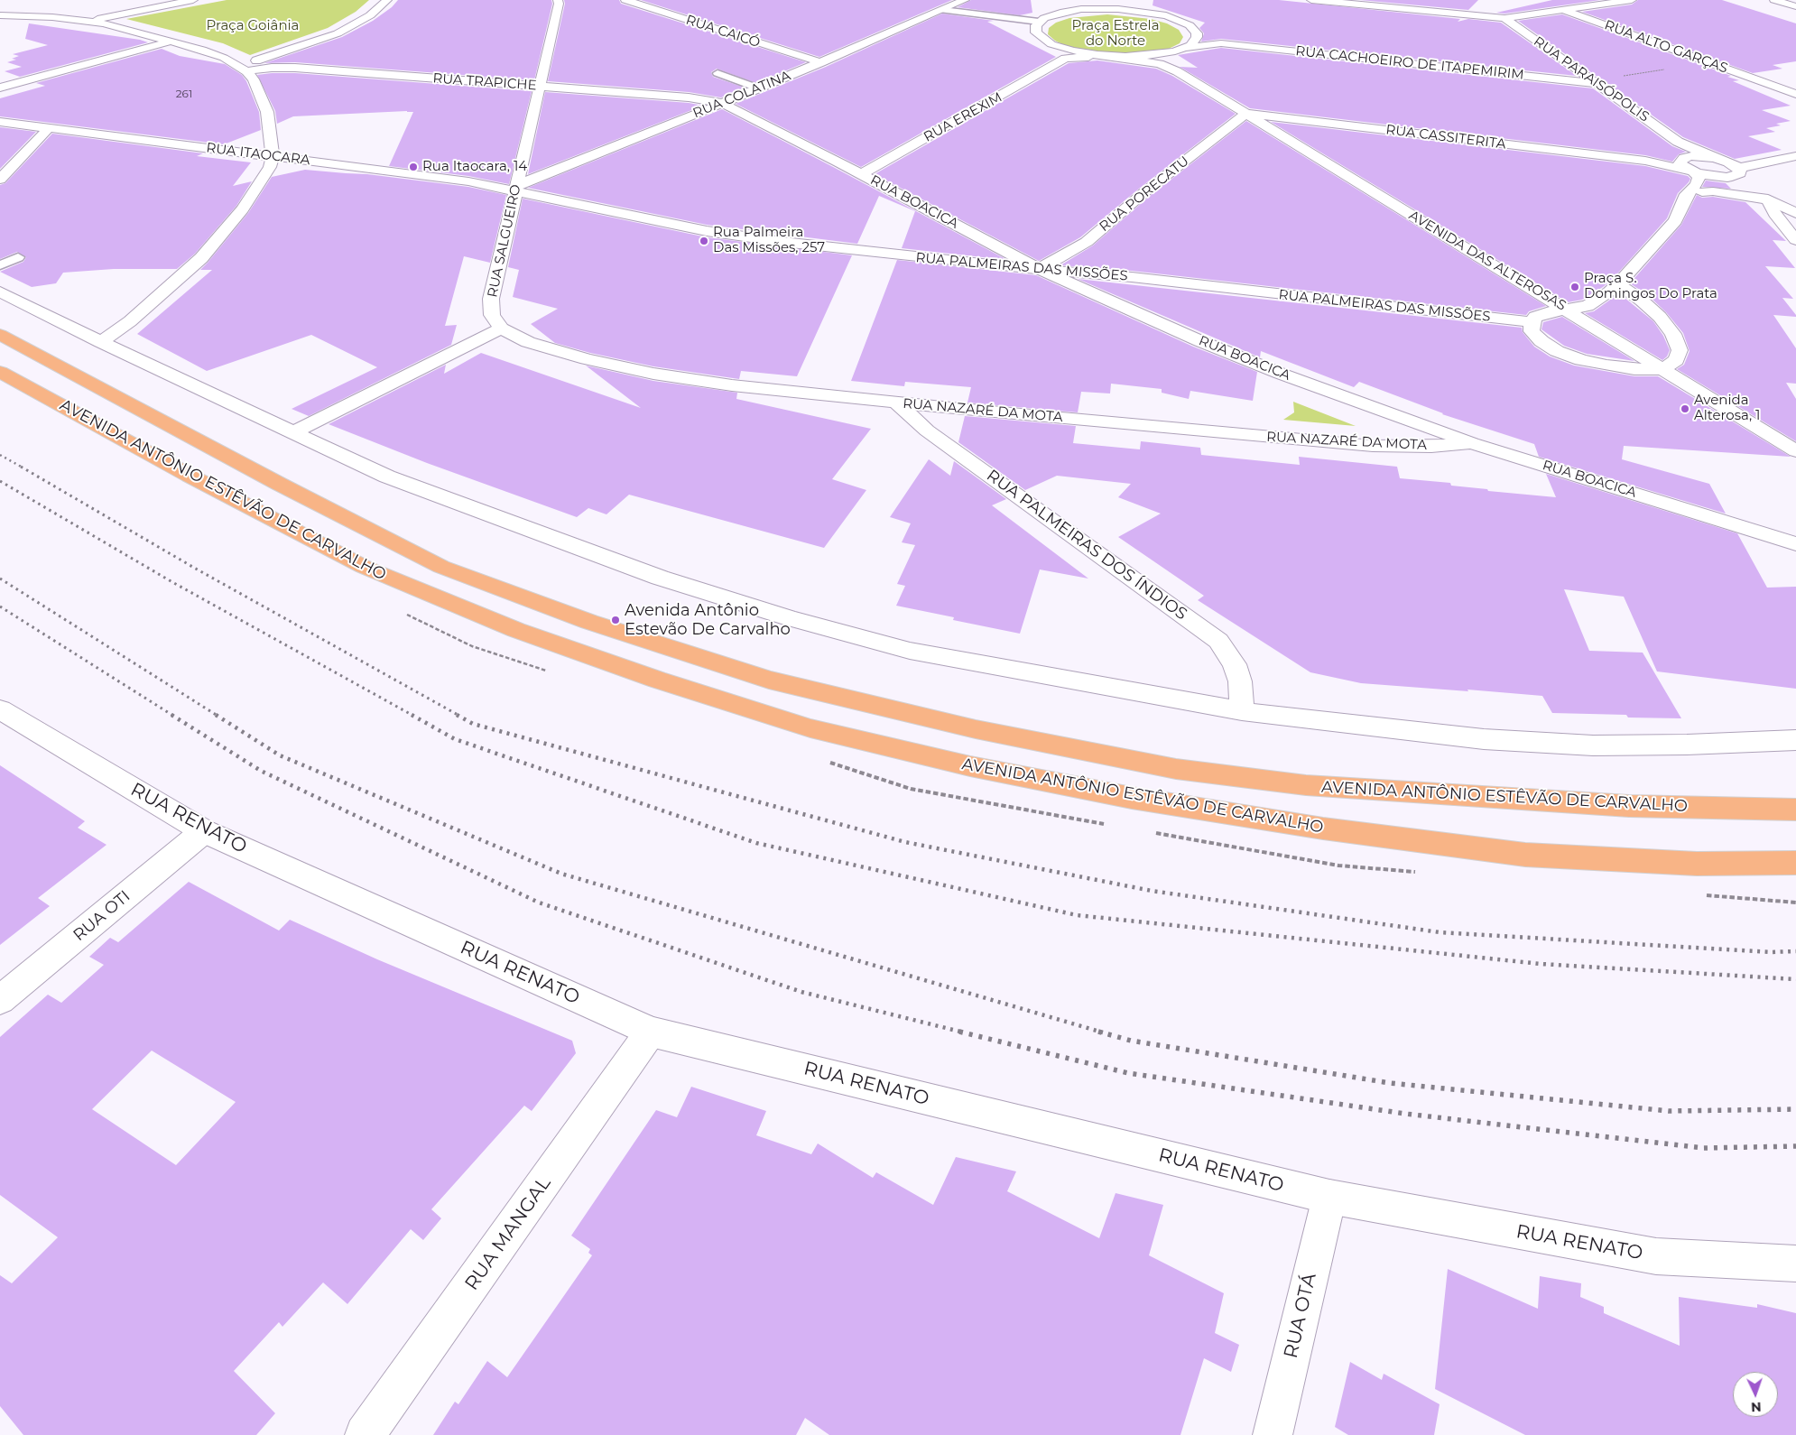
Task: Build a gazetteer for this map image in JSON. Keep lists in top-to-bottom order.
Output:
{
  "streets": {
    "highway": ["AVENIDA ANTÔNIO ESTÊVÃO DE CARVALHO"],
    "street": [
      "RUA CAICÓ",
      "RUA ALTO GARÇAS",
      "RUA CACHOEIRO DE ITAPEMIRIM",
      "RUA PARAISÓPOLIS",
      "RUA TRAPICHE",
      "RUA COLATINA",
      "RUA EREXIM",
      "RUA CASSITERITA",
      "RUA ITAOCARA",
      "RUA PORECATU",
      "RUA BOACICA",
      "RUA SALGUEIRO",
      "AVENIDA DAS ALTEROSAS",
      "RUA PALMEIRAS DAS MISSÕES",
      "RUA NAZARÉ DA MOTA",
      "RUA PALMEIRAS DOS ÍNDIOS",
      "RUA RENATO",
      "RUA OTI",
      "RUA MANGAL",
      "RUA OTÁ"
    ]
  },
  "crossings": [
    ["RUA CAICÓ", "RUA COLATINA"],
    ["RUA CACHOEIRO DE ITAPEMIRIM", "RUA PARAISÓPOLIS"],
    ["RUA PARAISÓPOLIS", "RUA CASSITERITA"],
    ["RUA TRAPICHE", "RUA COLATINA"],
    ["RUA TRAPICHE", "RUA BOACICA"],
    ["RUA TRAPICHE", "RUA SALGUEIRO"],
    ["RUA COLATINA", "RUA ITAOCARA"],
    ["RUA COLATINA", "RUA BOACICA"],
    ["RUA COLATINA", "RUA SALGUEIRO"],
    ["RUA COLATINA", "RUA PALMEIRAS DAS MISSÕES"],
    ["RUA EREXIM", "RUA BOACICA"],
    ["RUA EREXIM", "AVENIDA DAS ALTEROSAS"],
    ["RUA CASSITERITA", "RUA PORECATU"],
    ["RUA CASSITERITA", "AVENIDA DAS ALTEROSAS"],
    ["RUA ITAOCARA", "RUA SALGUEIRO"],
    ["RUA ITAOCARA", "RUA PALMEIRAS DAS MISSÕES"],
    ["RUA PORECATU", "RUA BOACICA"],
    ["RUA PORECATU", "AVENIDA DAS ALTEROSAS"],
    ["RUA PORECATU", "RUA PALMEIRAS DAS MISSÕES"],
    ["RUA BOACICA", "RUA PALMEIRAS DAS MISSÕES"],
    ["RUA BOACICA", "RUA NAZARÉ DA MOTA"],
    ["RUA SALGUEIRO", "RUA PALMEIRAS DAS MISSÕES"],
    ["RUA SALGUEIRO", "RUA NAZARÉ DA MOTA"],
    ["RUA NAZARÉ DA MOTA", "RUA PALMEIRAS DOS ÍNDIOS"],
    ["RUA RENATO", "RUA OTI"],
    ["RUA RENATO", "RUA MANGAL"],
    ["RUA RENATO", "RUA OTÁ"]
  ],
  "parks": ["Praça Goiânia", "Praça Estrela do Norte"],
  "places": [
    "Rua Itaocara, 14",
    "Rua Palmeira Das Missões, 257",
    "Praça S. Domingos Do Prata",
    "Avenida Alterosa, 1",
    "Avenida Antônio Estevão De Carvalho"
  ],
  "house_numbers": ["261"],
  "north": "bottom"
}
